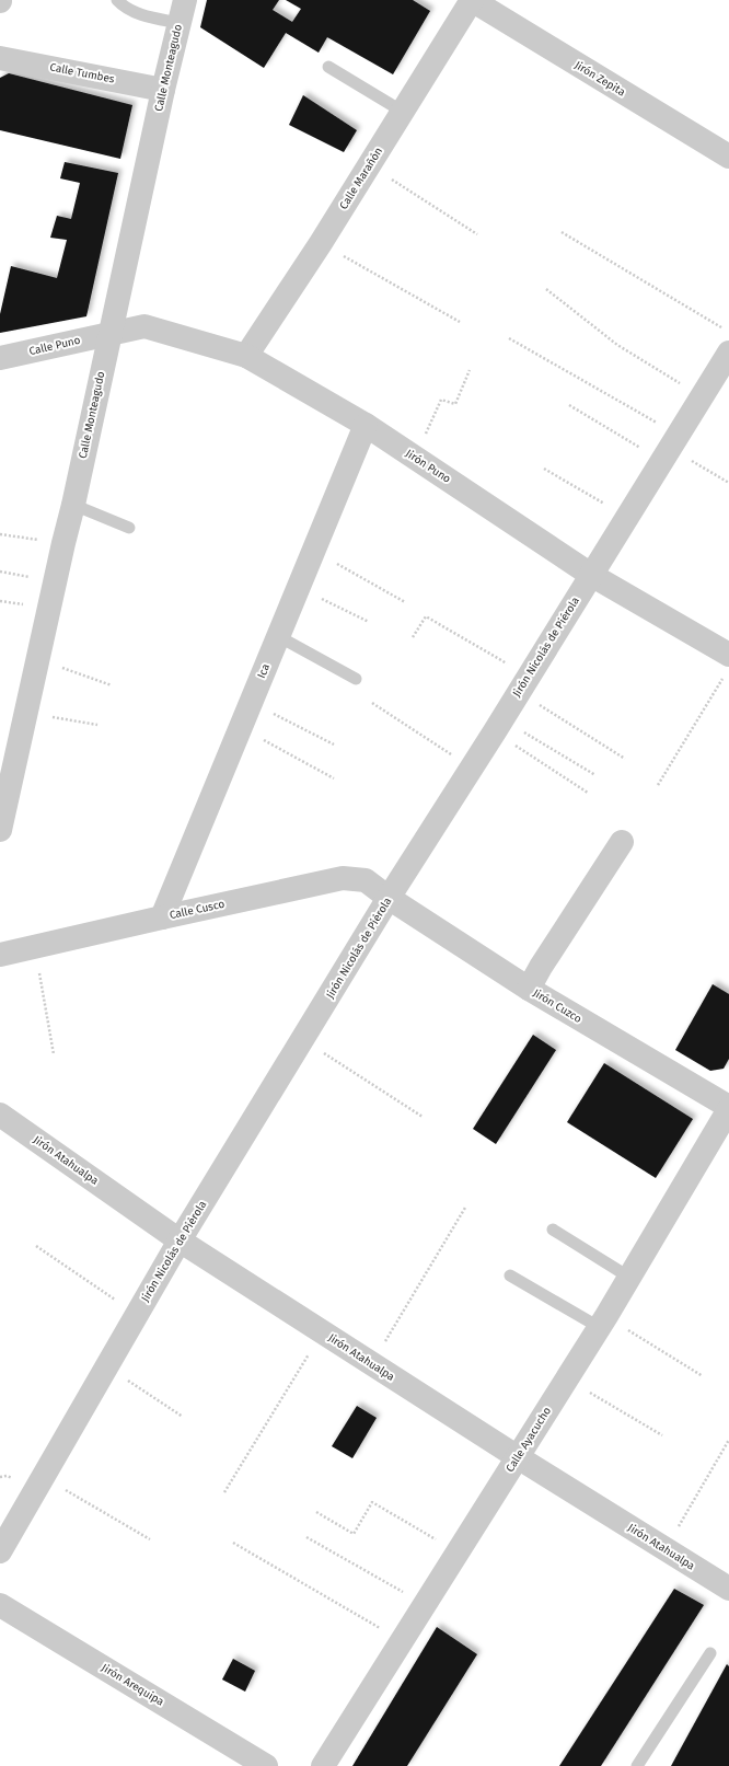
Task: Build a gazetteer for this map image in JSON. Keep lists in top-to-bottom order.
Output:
{
  "streets": {
    "street": [
      "Calle Monteagudo",
      "Calle Tumbes",
      "Jirón Zepita",
      "Calle Marañón",
      "Calle Puno",
      "Jirón Puno",
      "Jirón Nicolás de Piérola",
      "Ica",
      "Calle Cusco",
      "Jirón Cuzco",
      "Jirón Atahualpa",
      "Calle Ayacucho",
      "Jirón Arequipa"
    ]
  },
  "crossings": [
    ["Calle Monteagudo", "Calle Tumbes"],
    ["Calle Monteagudo", "Calle Puno"],
    ["Calle Monteagudo", "Jirón Puno"],
    ["Jirón Zepita", "Calle Marañón"],
    ["Calle Marañón", "Jirón Puno"],
    ["Calle Puno", "Jirón Puno"],
    ["Jirón Puno", "Jirón Nicolás de Piérola"],
    ["Jirón Puno", "Ica"],
    ["Jirón Nicolás de Piérola", "Calle Cusco"],
    ["Jirón Nicolás de Piérola", "Jirón Cuzco"],
    ["Jirón Nicolás de Piérola", "Jirón Atahualpa"],
    ["Ica", "Calle Cusco"],
    ["Calle Cusco", "Jirón Cuzco"],
    ["Jirón Cuzco", "Calle Ayacucho"],
    ["Jirón Atahualpa", "Calle Ayacucho"]
  ]
}
